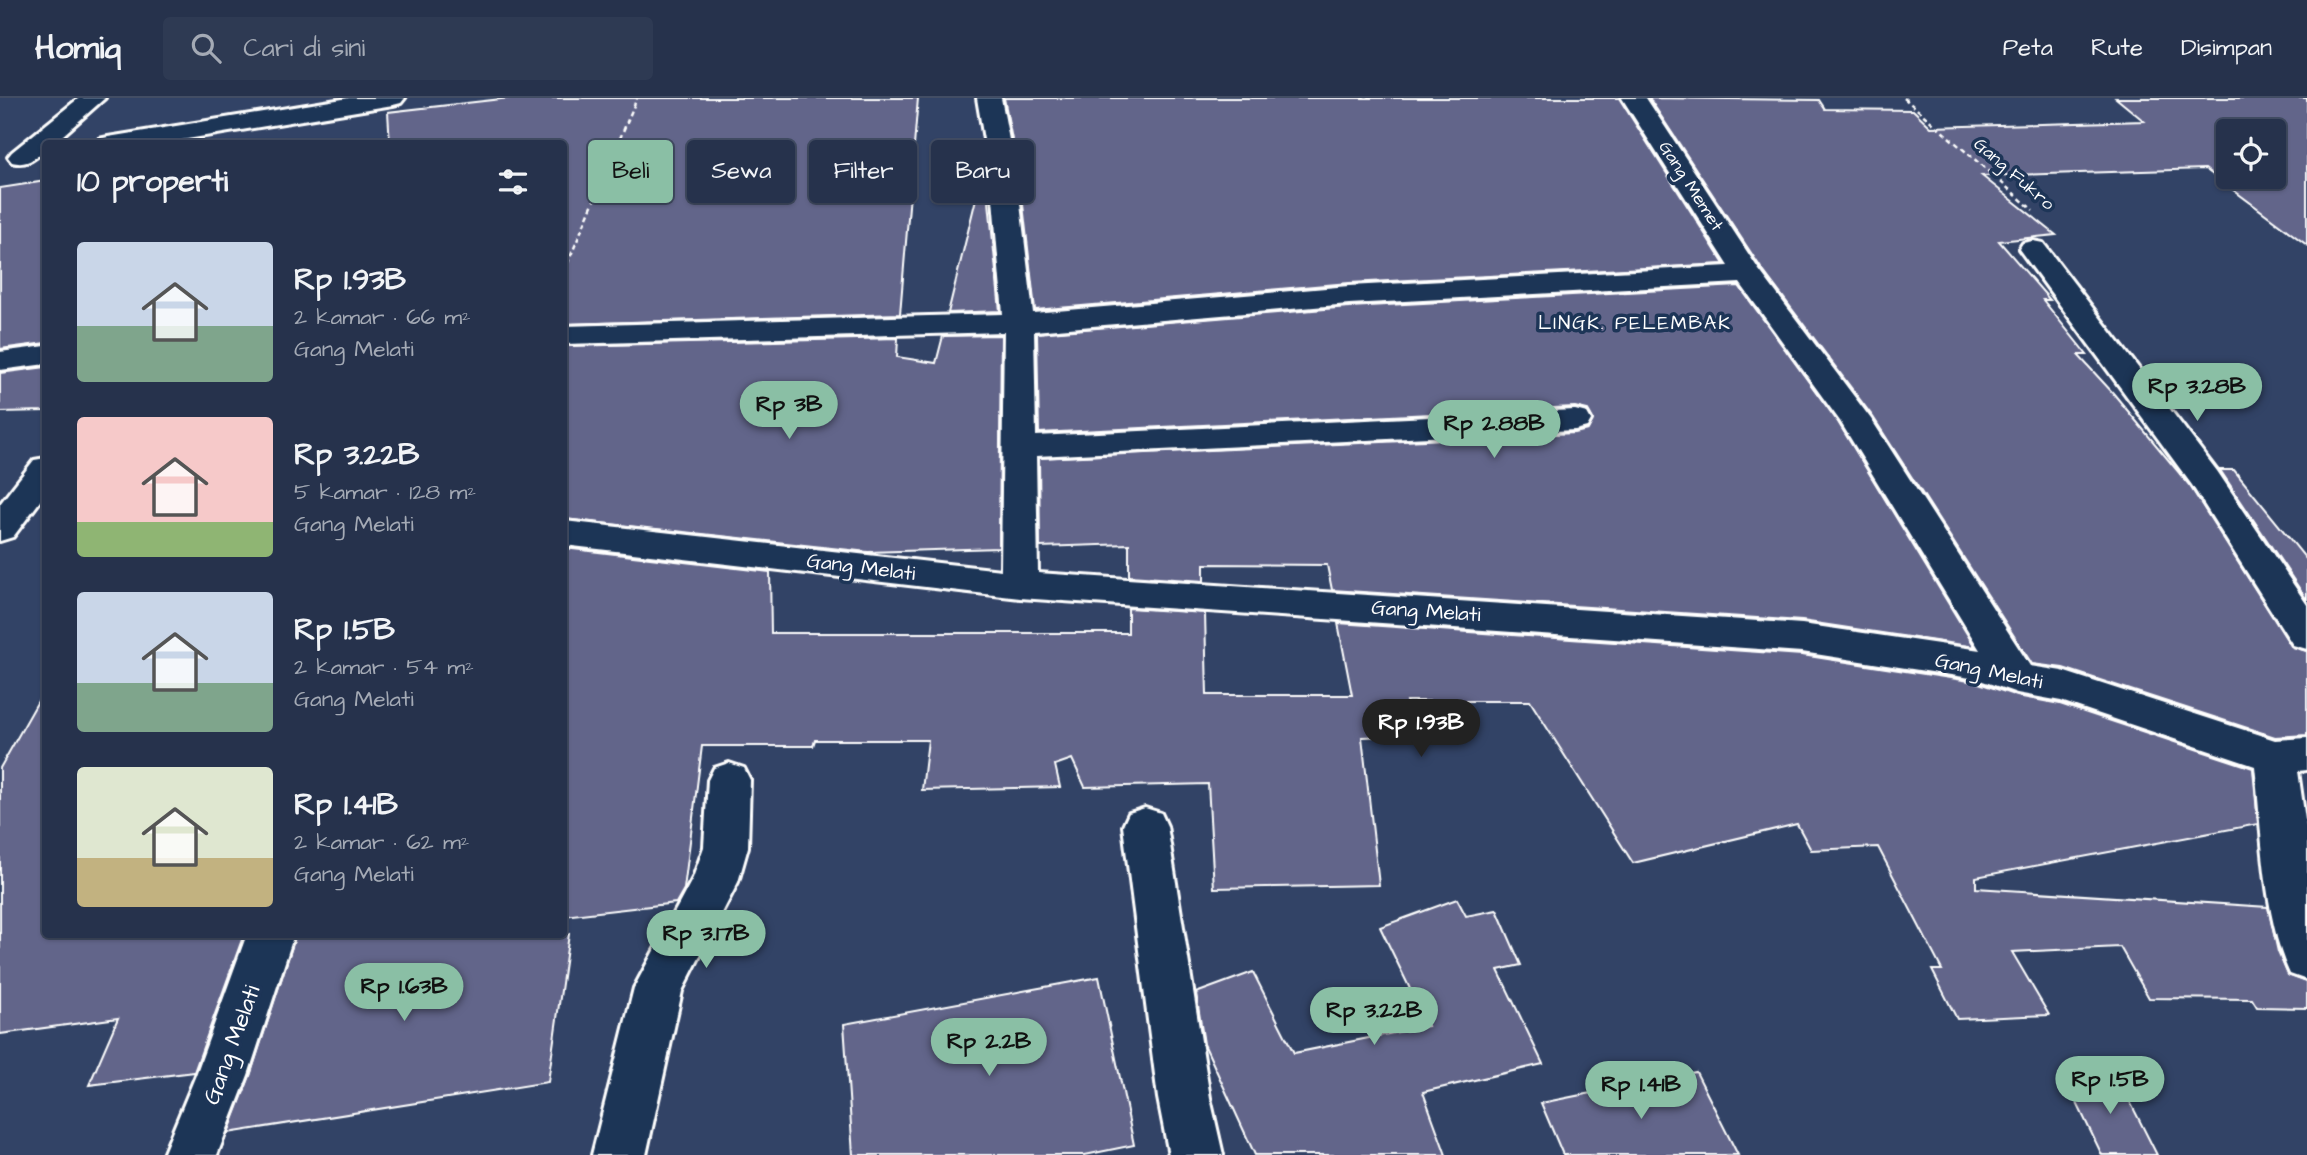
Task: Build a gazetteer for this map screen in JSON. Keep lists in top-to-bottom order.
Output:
{
  "streets": {
    "street": ["Gang Memet", "Gang Melati"],
    "path": ["Gang Fukro"]
  },
  "crossings": [
    ["Gang Memet", "Gang Melati"]
  ],
  "districts": ["LINGK. PELEMBAK"],
  "page": {
    "header": "Homiq",
    "search": "Cari di sini",
    "nav": ["Peta", "Rute", "Disimpan"],
    "chip": [
      "Beli",
      "Sewa",
      "Filter",
      "Baru"
    ],
    "heading": "10 properti",
    "list": [
      {
        "name": "Rp 1.93B",
        "note": "2 kamar · 66 m² · Gang Melati"
      },
      {
        "name": "Rp 3.22B",
        "note": "5 kamar · 128 m² · Gang Melati"
      },
      {
        "name": "Rp 1.5B",
        "note": "2 kamar · 54 m² · Gang Melati"
      },
      {
        "name": "Rp 1.41B",
        "note": "2 kamar · 62 m² · Gang Melati"
      }
    ],
    "price": [
      "Rp 3.28B",
      "Rp 3B",
      "Rp 2.88B",
      "Rp 1.93B",
      "Rp 3.17B",
      "Rp 1.63B",
      "Rp 3.22B",
      "Rp 2.2B",
      "Rp 1.5B",
      "Rp 1.41B"
    ]
  }
}
